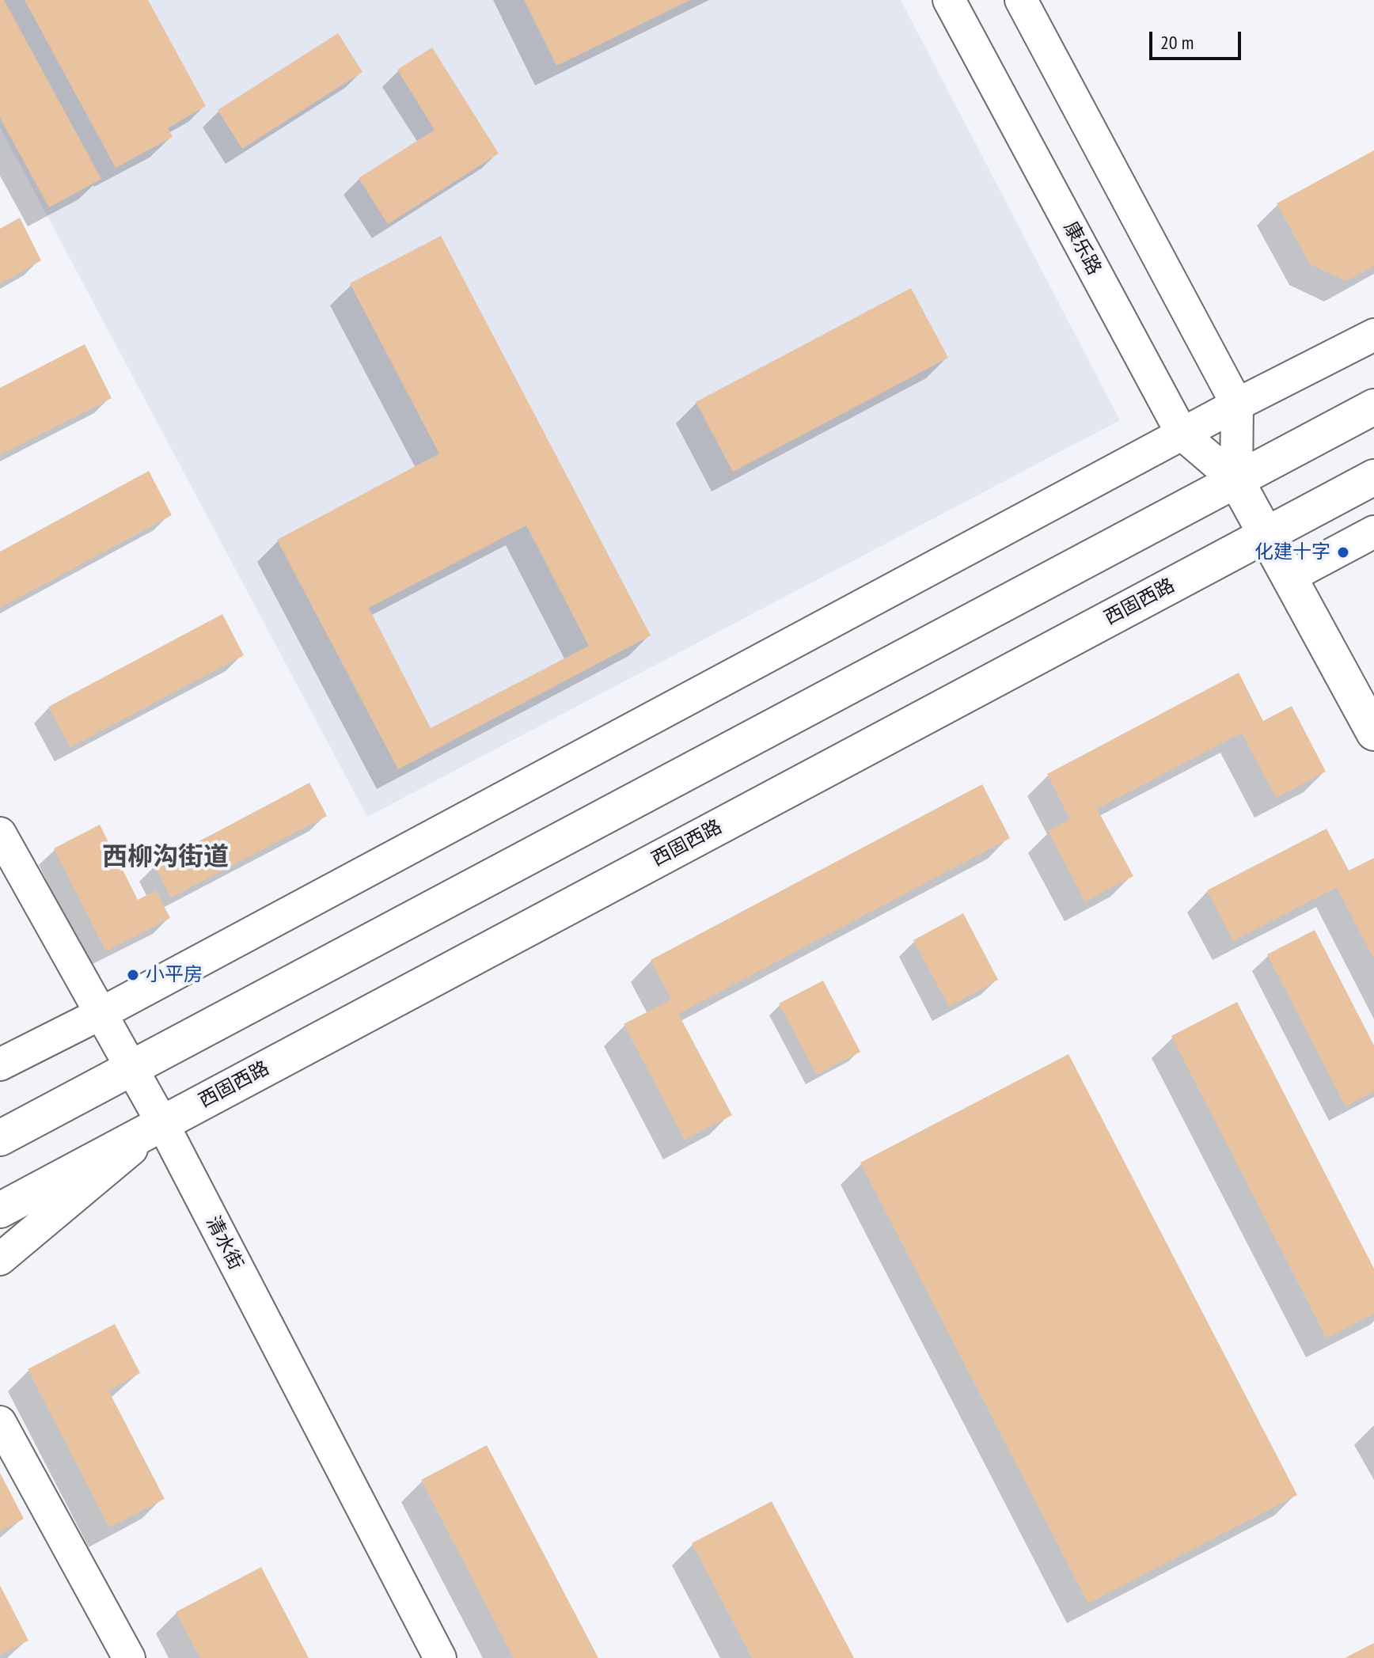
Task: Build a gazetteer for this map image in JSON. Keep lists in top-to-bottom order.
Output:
{
  "streets": {
    "main road": ["康乐路", "西固西路"],
    "street": ["清水街"]
  },
  "crossings": [
    ["康乐路", "西固西路"],
    ["西固西路", "清水街"]
  ],
  "districts": ["西柳沟街道"],
  "places": ["化建十字", "小平房"],
  "scale_bar": "20 m"
}
